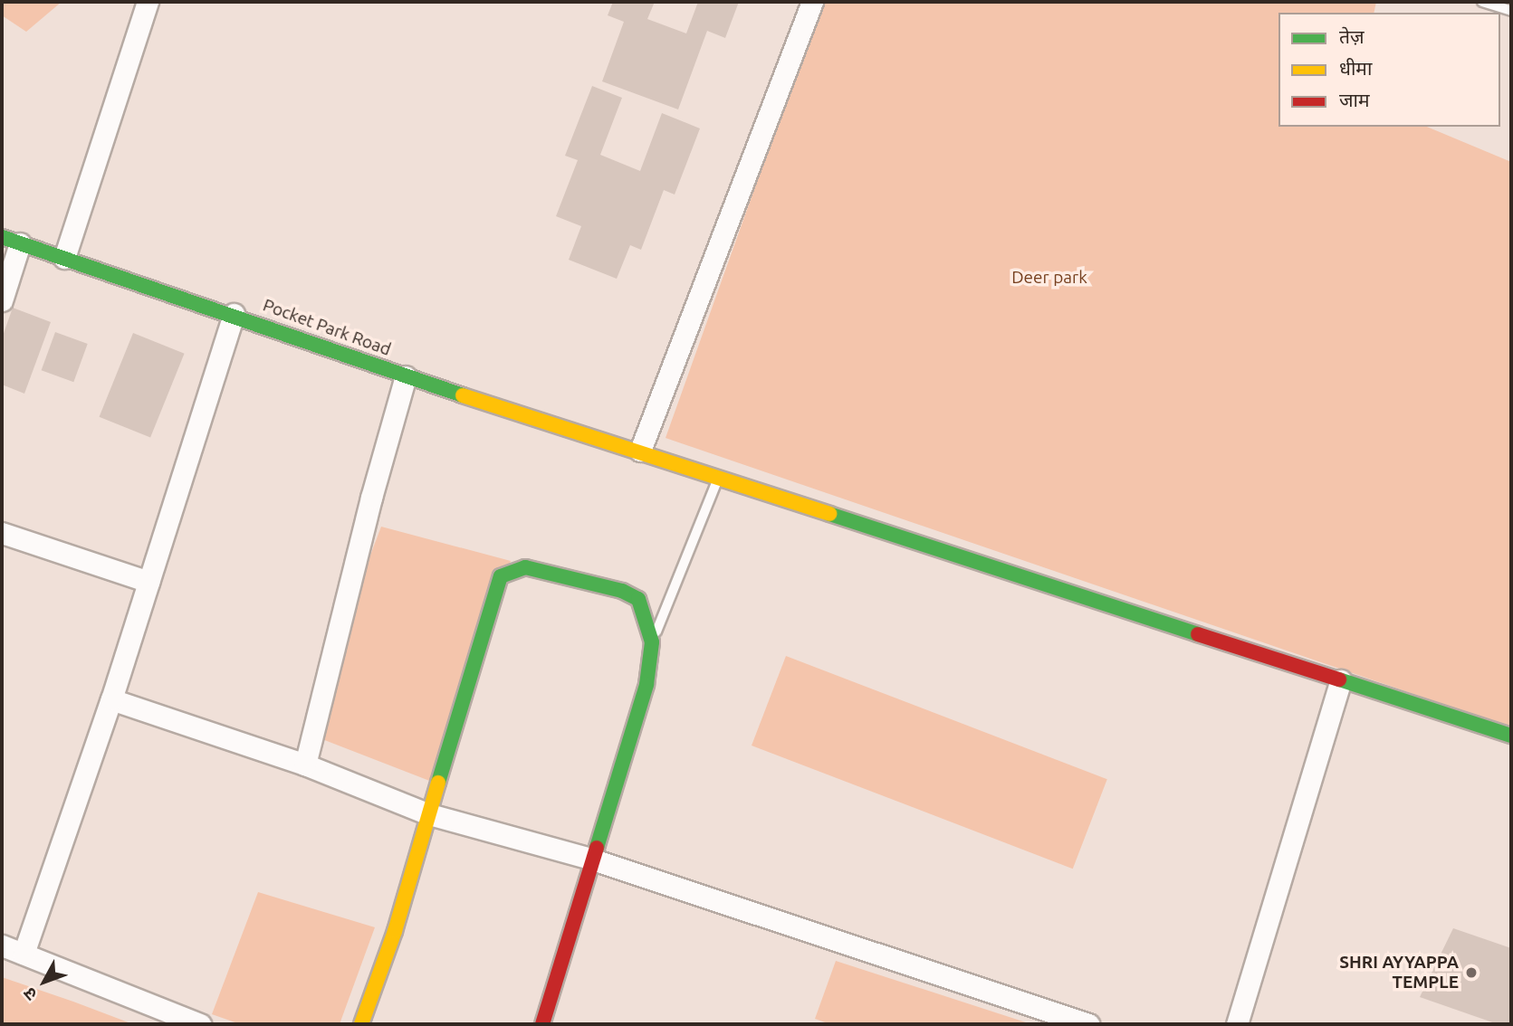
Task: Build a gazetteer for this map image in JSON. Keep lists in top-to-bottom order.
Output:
{
  "streets": {
    "street": ["Pocket Park Road"]
  },
  "parks": ["Deer park"],
  "places": ["SHRI AYYAPPA TEMPLE"],
  "legend": ["तेज़", "धीमा", "जाम"],
  "north": "bottom left"
}
